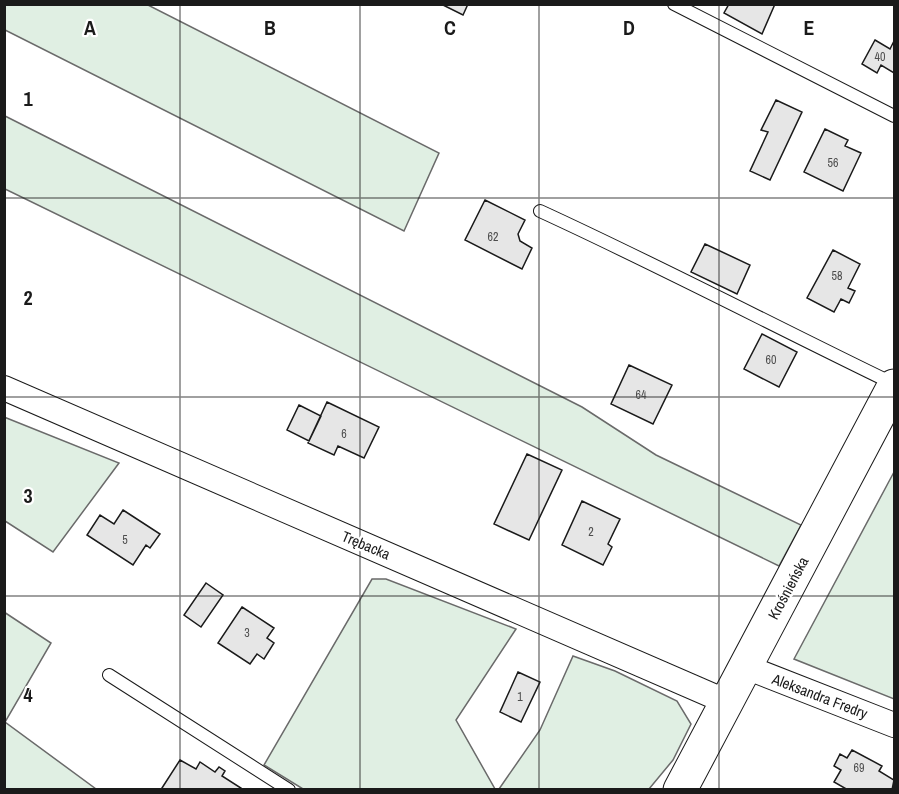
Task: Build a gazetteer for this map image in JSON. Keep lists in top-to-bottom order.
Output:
{
  "streets": {
    "main road": ["Krośnieńska"],
    "street": ["Trębacka", "Aleksandra Fredry"]
  },
  "crossings": [
    ["Trębacka", "Krośnieńska"],
    ["Krośnieńska", "Aleksandra Fredry"]
  ],
  "house_numbers": [
    "40",
    "56",
    "62",
    "58",
    "60",
    "64",
    "6",
    "2",
    "5",
    "3",
    "1",
    "69"
  ],
  "grid": {
    "columns": [
      "A",
      "B",
      "C",
      "D",
      "E"
    ],
    "rows": [
      "1",
      "2",
      "3",
      "4"
    ]
  }
}
